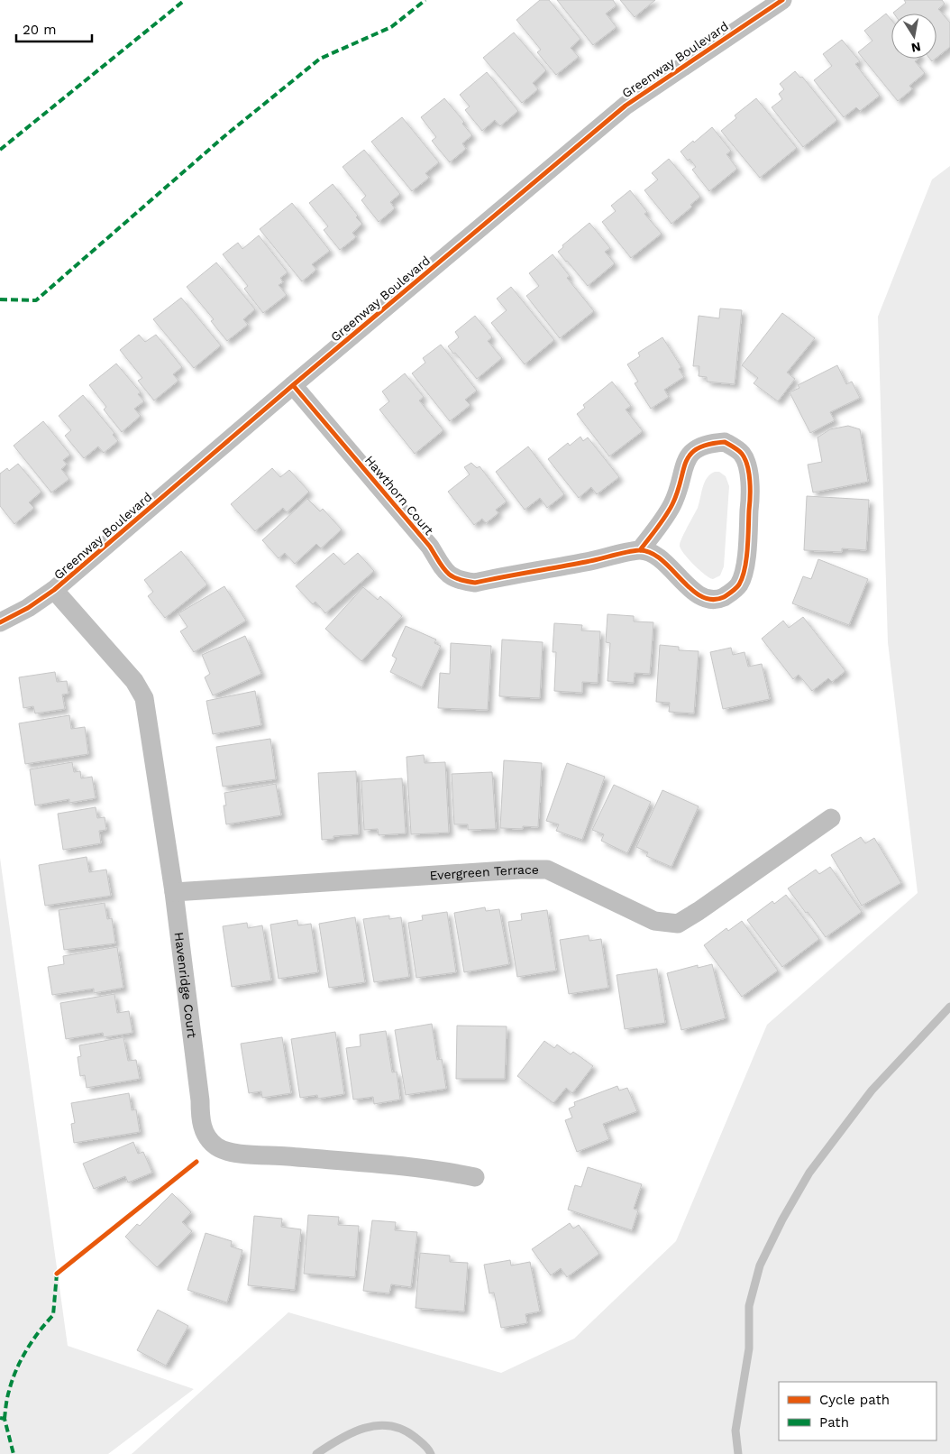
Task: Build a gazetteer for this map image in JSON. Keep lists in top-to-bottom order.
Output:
{
  "streets": {
    "street": [
      "Greenway Boulevard",
      "Hawthorn Court",
      "Evergreen Terrace",
      "Havenridge Court"
    ]
  },
  "crossings": [
    ["Greenway Boulevard", "Hawthorn Court"],
    ["Greenway Boulevard", "Havenridge Court"],
    ["Evergreen Terrace", "Havenridge Court"]
  ],
  "legend": ["Cycle path", "Path"],
  "scale_bar": "20 m",
  "north": "bottom"
}
